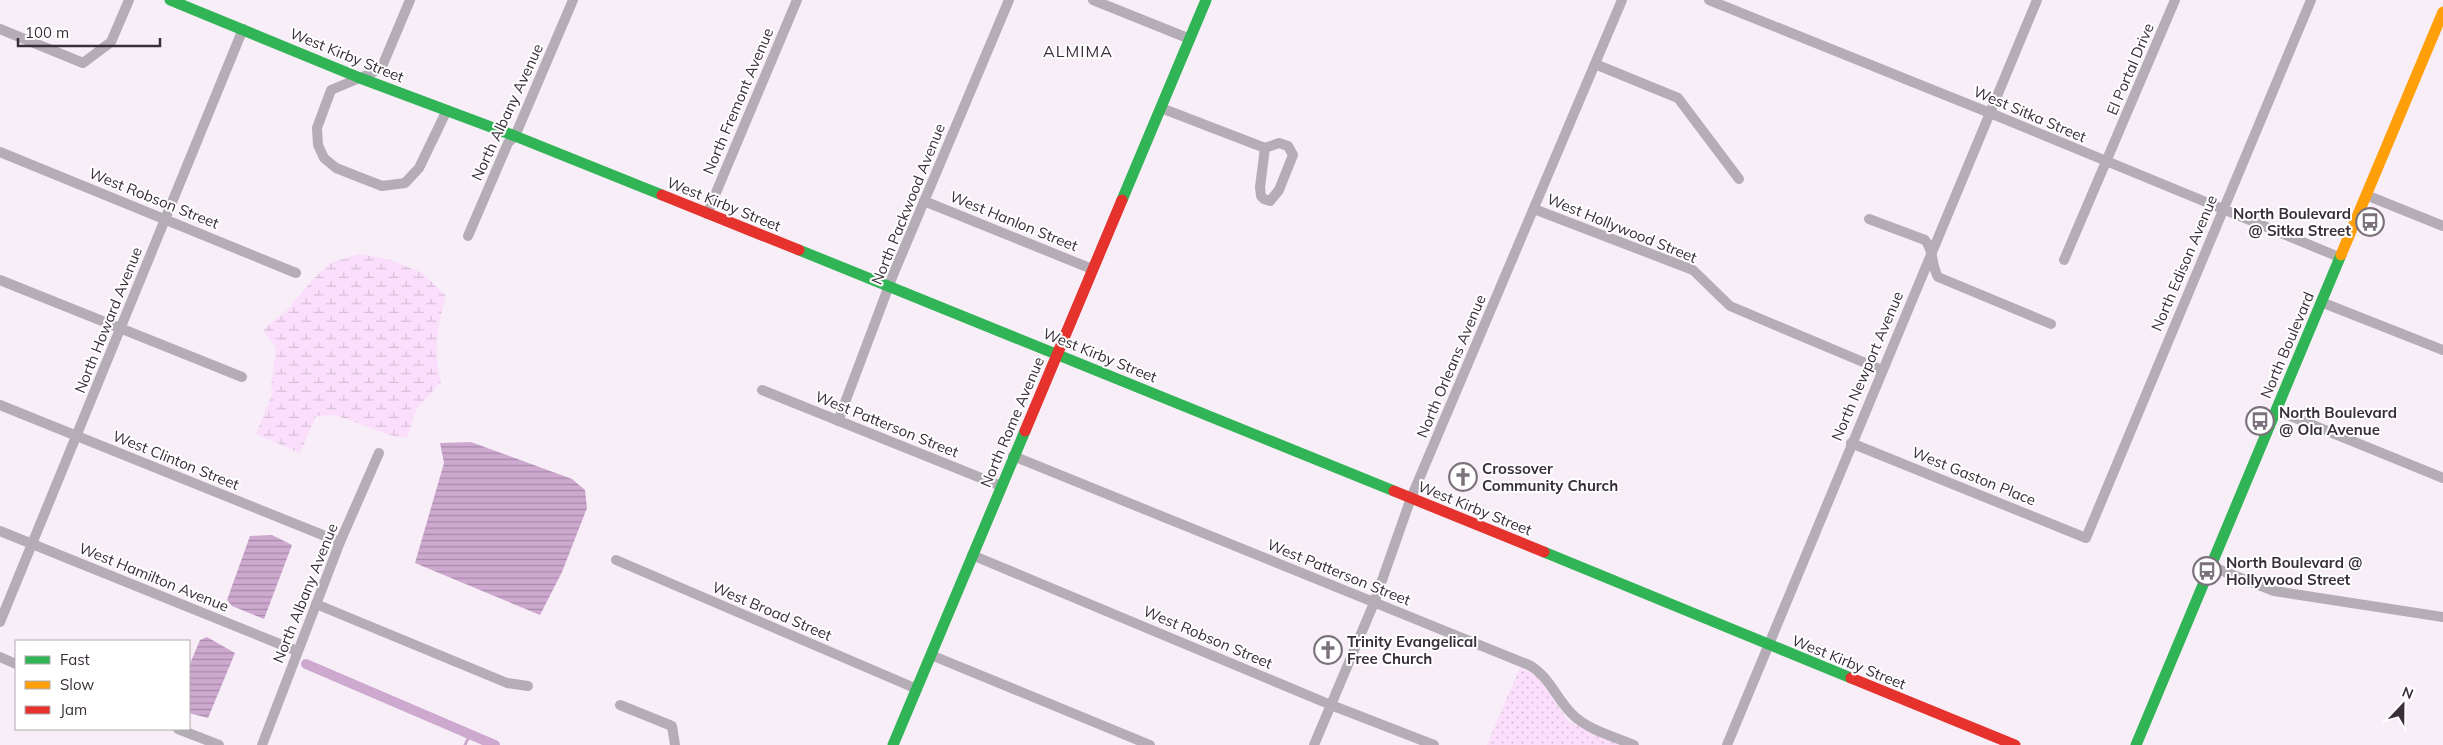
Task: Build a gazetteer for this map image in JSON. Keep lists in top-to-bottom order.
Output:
{
  "streets": {
    "street": [
      "West Kirby Street",
      "El Portal Drive",
      "North Fremont Avenue",
      "North Albany Avenue",
      "West Sitka Street",
      "West Robson Street",
      "North Packwood Avenue",
      "West Hanlon Street",
      "West Hollywood Street",
      "North Edison Avenue",
      "North Howard Avenue",
      "North Boulevard",
      "North Orleans Avenue",
      "North Newport Avenue",
      "North Rome Avenue",
      "West Patterson Street",
      "West Clinton Street",
      "West Gaston Place",
      "West Hamilton Avenue",
      "West Broad Street"
    ]
  },
  "crossings": [
    ["West Kirby Street", "North Fremont Avenue"],
    ["West Kirby Street", "North Albany Avenue"],
    ["West Kirby Street", "North Packwood Avenue"],
    ["West Kirby Street", "North Howard Avenue"],
    ["West Kirby Street", "North Orleans Avenue"],
    ["West Kirby Street", "North Newport Avenue"],
    ["West Kirby Street", "North Rome Avenue"],
    ["El Portal Drive", "West Sitka Street"],
    ["North Albany Avenue", "West Clinton Street"],
    ["North Albany Avenue", "West Hamilton Avenue"],
    ["West Sitka Street", "North Edison Avenue"],
    ["West Sitka Street", "North Boulevard"],
    ["West Sitka Street", "North Newport Avenue"],
    ["West Robson Street", "North Howard Avenue"],
    ["West Robson Street", "North Orleans Avenue"],
    ["West Robson Street", "North Rome Avenue"],
    ["North Packwood Avenue", "West Hanlon Street"],
    ["North Packwood Avenue", "West Patterson Street"],
    ["West Hanlon Street", "North Rome Avenue"],
    ["West Hollywood Street", "North Orleans Avenue"],
    ["West Hollywood Street", "North Newport Avenue"],
    ["North Edison Avenue", "West Gaston Place"],
    ["North Howard Avenue", "West Clinton Street"],
    ["North Howard Avenue", "West Hamilton Avenue"],
    ["North Orleans Avenue", "West Patterson Street"],
    ["North Newport Avenue", "West Gaston Place"],
    ["North Rome Avenue", "West Patterson Street"],
    ["North Rome Avenue", "West Broad Street"]
  ],
  "districts": ["ALMIMA"],
  "places": {
    "bus stop": ["North Boulevard @ Sitka Street", "North Boulevard @ Ola Avenue", "North Boulevard @ Hollywood Street"],
    "church": ["Crossover Community Church", "Trinity Evangelical Free Church"]
  },
  "legend": ["Fast", "Slow", "Jam"],
  "scale_bar": "100 m",
  "north": "top"
}
